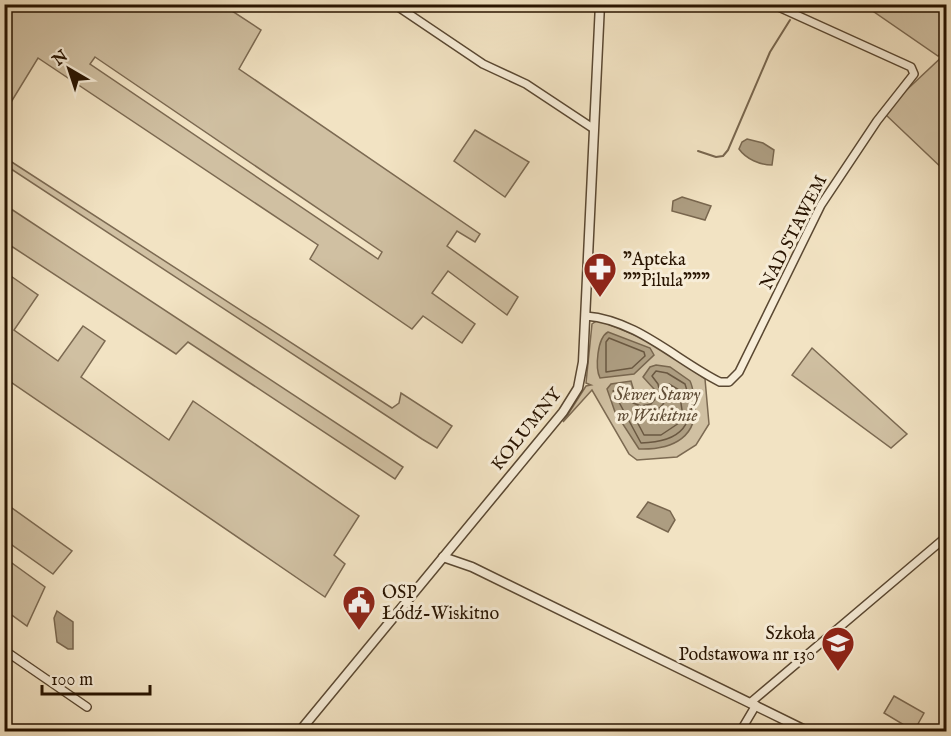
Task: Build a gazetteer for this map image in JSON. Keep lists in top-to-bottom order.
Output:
{
  "streets": {
    "street": ["NAD STAWEM", "KOLUMNY"]
  },
  "crossings": [
    ["NAD STAWEM", "KOLUMNY"]
  ],
  "parks": ["Skwer Stawy w Wiskitnie"],
  "places": {
    "pharmacy": ["\"Apteka \"\"Pilula\"\"\""],
    "public building": ["OSP Łódź-Wiskitno"],
    "school or university": ["Szkoła Podstawowa nr 130"]
  },
  "scale_bar": "100 m",
  "north": "top left"
}
